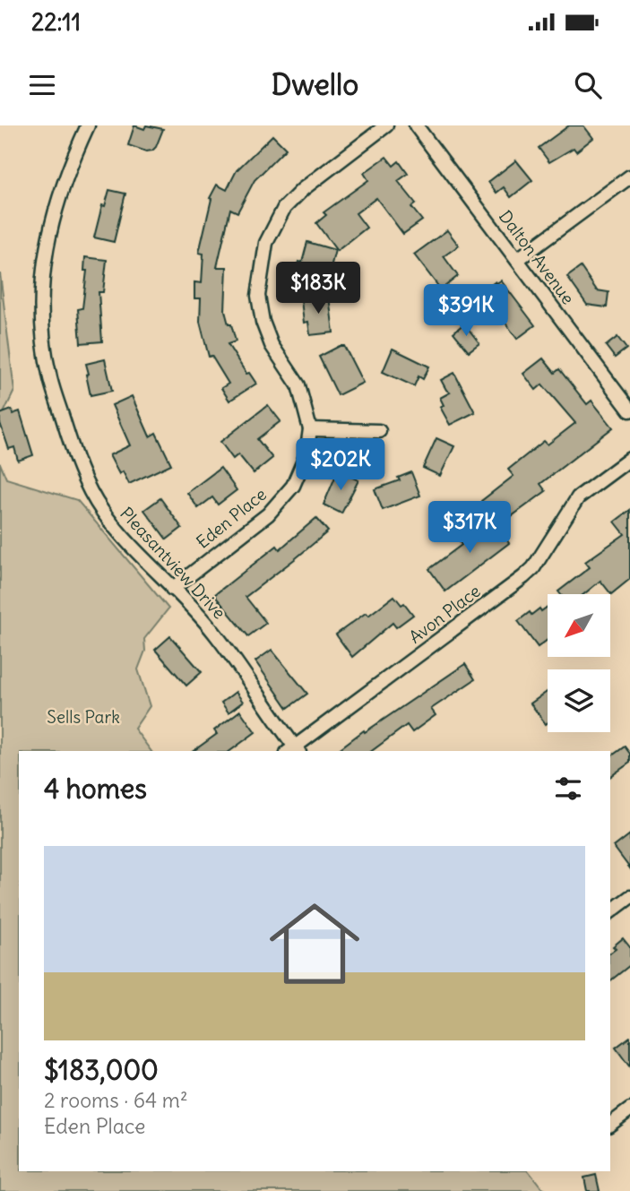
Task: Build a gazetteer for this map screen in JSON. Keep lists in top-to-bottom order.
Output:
{
  "streets": {
    "street": [
      "Dalton Avenue",
      "Eden Place",
      "Pleasantview Drive",
      "Avon Place"
    ]
  },
  "crossings": [
    ["Eden Place", "Pleasantview Drive"],
    ["Pleasantview Drive", "Avon Place"]
  ],
  "parks": ["Sells Park"],
  "north": "bottom left",
  "page": {
    "status": "22:11",
    "header": "Dwello",
    "price": [
      "$183K",
      "$391K",
      "$202K",
      "$317K"
    ],
    "heading": "4 homes",
    "list": [
      {
        "name": "$183,000",
        "note": "2 rooms · 64 m² · Eden Place"
      }
    ]
  }
}
